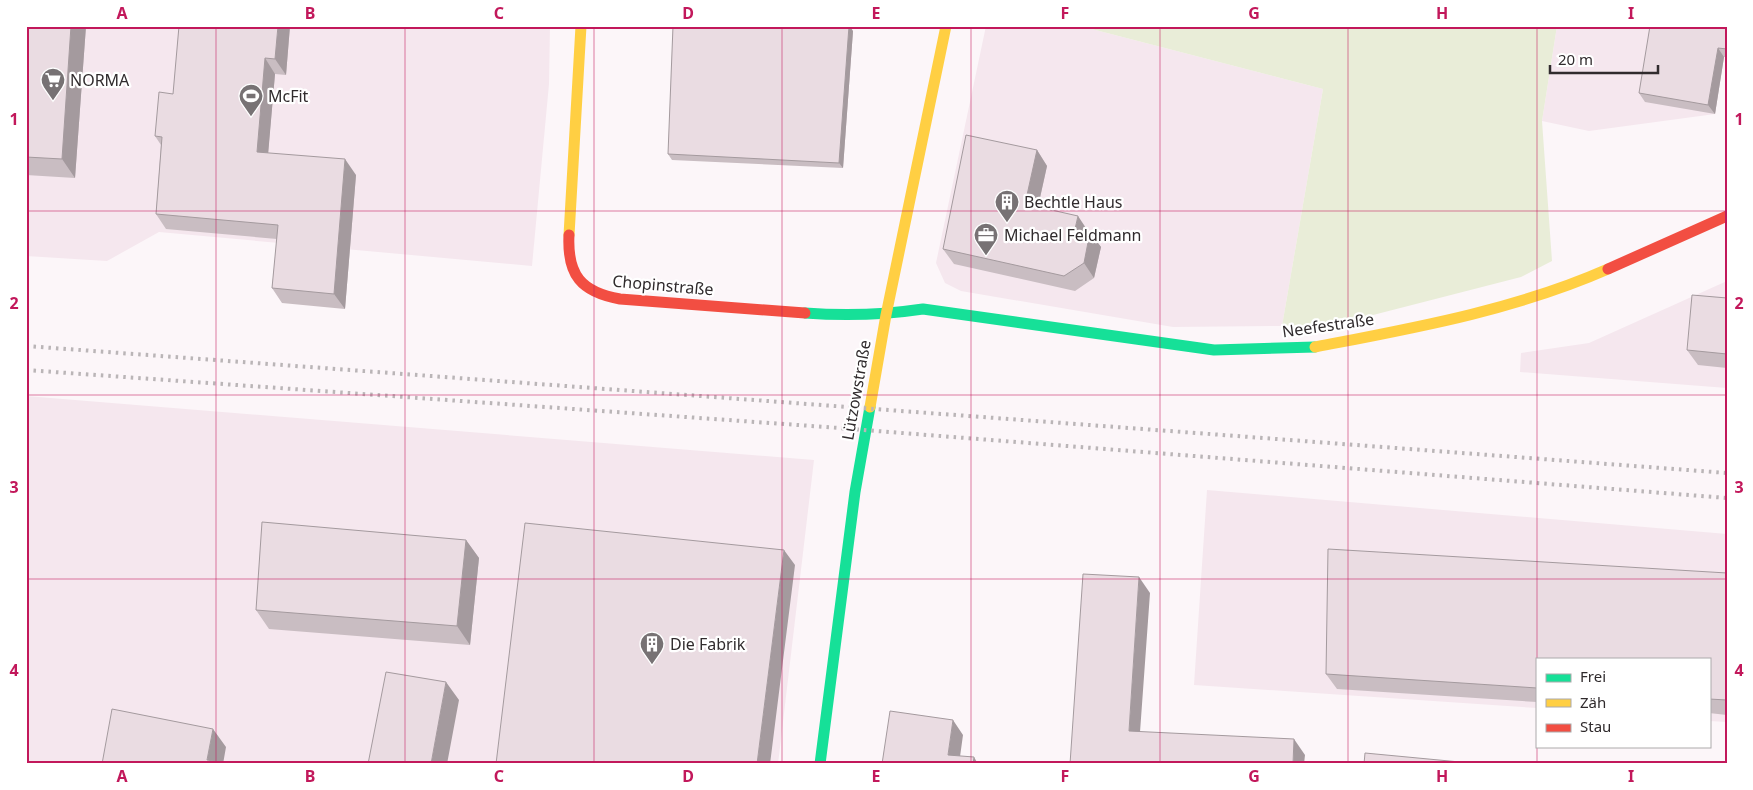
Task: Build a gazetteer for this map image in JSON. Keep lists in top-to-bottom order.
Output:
{
  "streets": {
    "street": ["Chopinstraße", "Neefestraße", "Lützowstraße"]
  },
  "crossings": [
    ["Chopinstraße", "Neefestraße"],
    ["Chopinstraße", "Lützowstraße"],
    ["Neefestraße", "Lützowstraße"]
  ],
  "places": {
    "supermarket": ["NORMA"],
    "sports": ["McFit"],
    "building": ["Bechtle Haus", "Die Fabrik"],
    "office": ["Michael Feldmann"]
  },
  "legend": ["Frei", "Zäh", "Stau"],
  "scale_bar": "20 m",
  "grid": {
    "columns": [
      "A",
      "B",
      "C",
      "D",
      "E",
      "F",
      "G",
      "H",
      "I"
    ],
    "rows": [
      "1",
      "2",
      "3",
      "4"
    ]
  }
}
